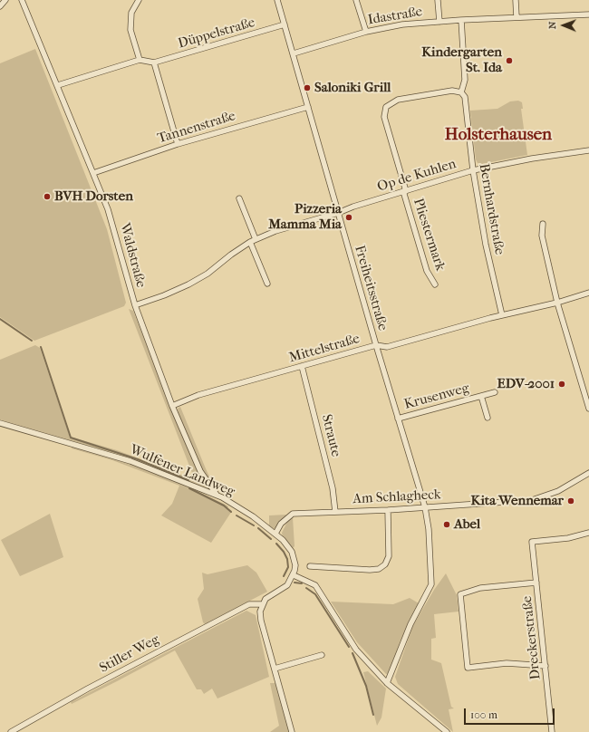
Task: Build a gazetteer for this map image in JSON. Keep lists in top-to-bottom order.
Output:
{
  "streets": {
    "street": [
      "Idastraße",
      "Düppelstraße",
      "Tannenstraße",
      "Op de Kuhlen",
      "Bernhardstraße",
      "Pliestermark",
      "Waldstraße",
      "Freiheitsstraße",
      "Mittelstraße",
      "Krusenweg",
      "Straute",
      "Wulfener Landweg",
      "Am Schlagheck",
      "Dreckerstraße",
      "Stiller Weg"
    ]
  },
  "crossings": [
    ["Idastraße", "Bernhardstraße"],
    ["Idastraße", "Freiheitsstraße"],
    ["Düppelstraße", "Freiheitsstraße"],
    ["Tannenstraße", "Waldstraße"],
    ["Tannenstraße", "Freiheitsstraße"],
    ["Op de Kuhlen", "Bernhardstraße"],
    ["Op de Kuhlen", "Pliestermark"],
    ["Op de Kuhlen", "Waldstraße"],
    ["Op de Kuhlen", "Freiheitsstraße"],
    ["Bernhardstraße", "Pliestermark"],
    ["Bernhardstraße", "Mittelstraße"],
    ["Waldstraße", "Mittelstraße"],
    ["Waldstraße", "Wulfener Landweg"],
    ["Freiheitsstraße", "Mittelstraße"],
    ["Freiheitsstraße", "Krusenweg"],
    ["Freiheitsstraße", "Am Schlagheck"],
    ["Mittelstraße", "Straute"],
    ["Straute", "Am Schlagheck"],
    ["Wulfener Landweg", "Am Schlagheck"]
  ],
  "districts": ["Holsterhausen"],
  "places": [
    "Kindergarten St. Ida",
    "Saloniki Grill",
    "BVH Dorsten",
    "Pizzeria Mamma Mia",
    "EDV-2001",
    "Kita Wennemar",
    "Abel"
  ],
  "scale_bar": "100 m",
  "north": "left"
}
